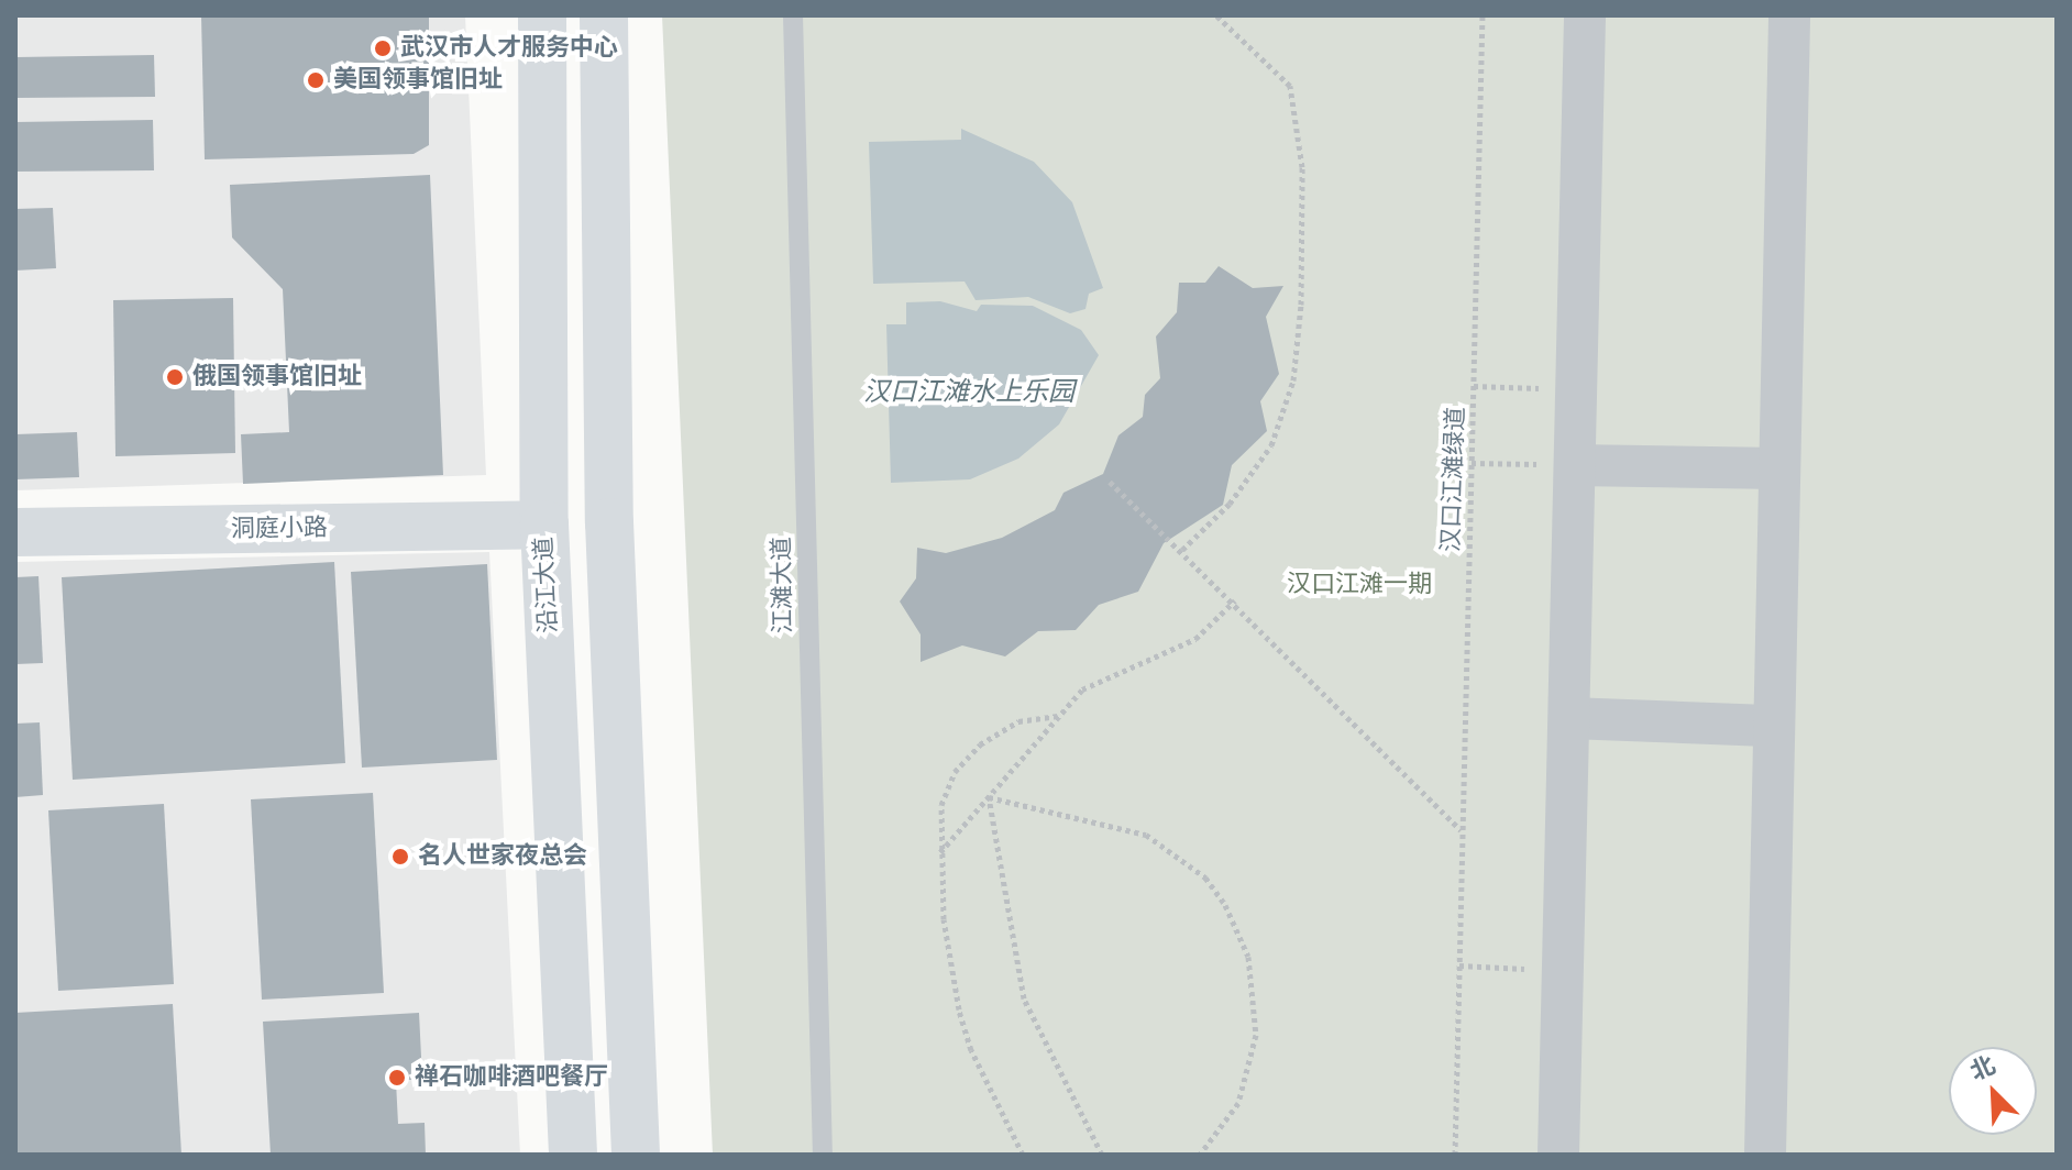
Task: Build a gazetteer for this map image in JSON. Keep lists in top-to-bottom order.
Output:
{
  "streets": {
    "main road": ["洞庭小路", "沿江大道"],
    "lane": ["江滩大道"],
    "path": ["汉口江滩绿道"]
  },
  "crossings": [
    ["洞庭小路", "沿江大道"]
  ],
  "water": ["汉口江滩水上乐园"],
  "parks": ["汉口江滩一期"],
  "places": [
    "武汉市人才服务中心",
    "美国领事馆旧址",
    "俄国领事馆旧址",
    "名人世家夜总会",
    "禅石咖啡酒吧餐厅"
  ],
  "north": "top left"
}
